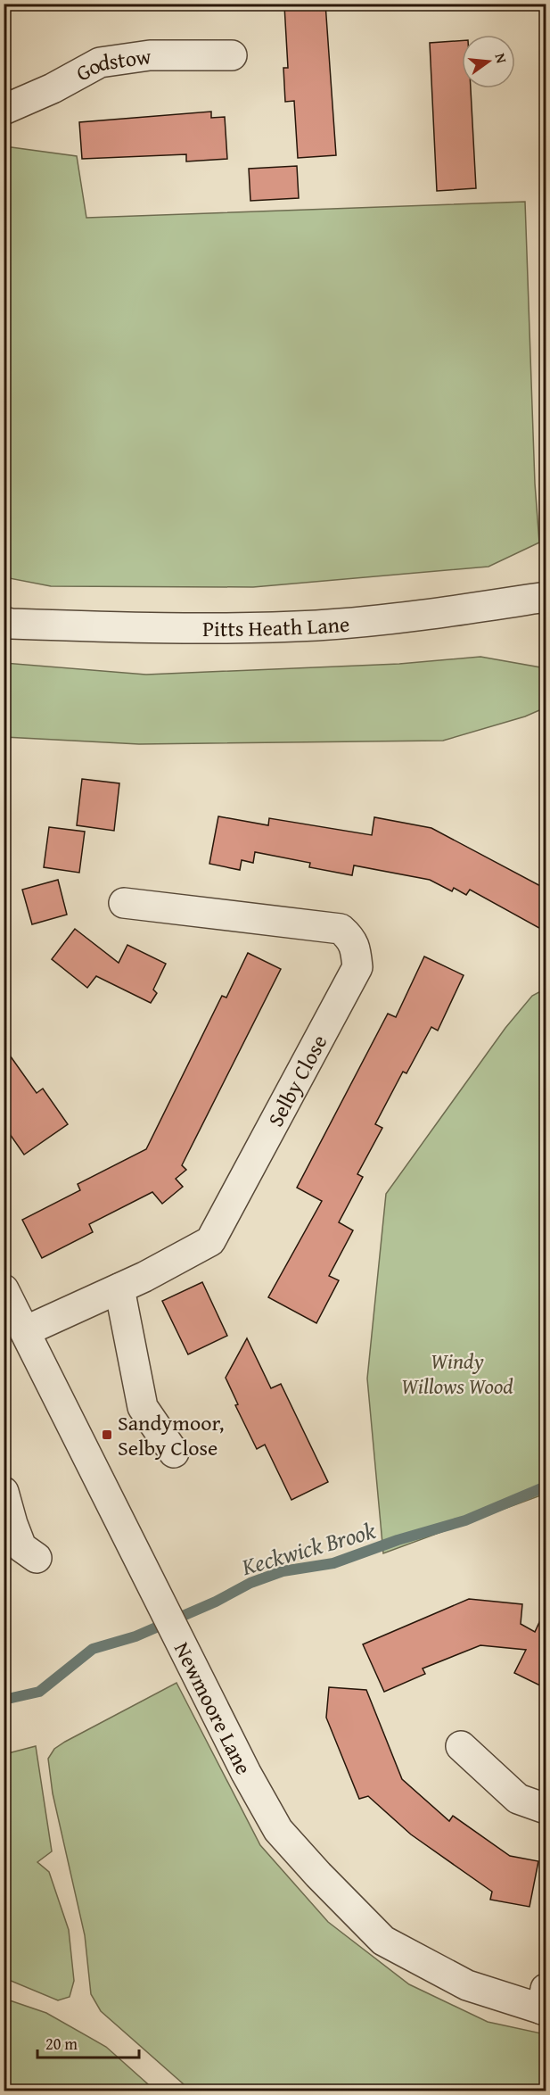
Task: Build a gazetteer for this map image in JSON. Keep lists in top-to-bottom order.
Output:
{
  "streets": {
    "street": [
      "Godstow",
      "Pitts Heath Lane",
      "Selby Close",
      "Newmoore Lane"
    ]
  },
  "crossings": [
    ["Selby Close", "Newmoore Lane"]
  ],
  "water": ["Keckwick Brook"],
  "parks": ["Windy Willows Wood"],
  "places": {
    "transit": ["Sandymoor, Selby Close"]
  },
  "scale_bar": "20 m",
  "north": "right"
}
